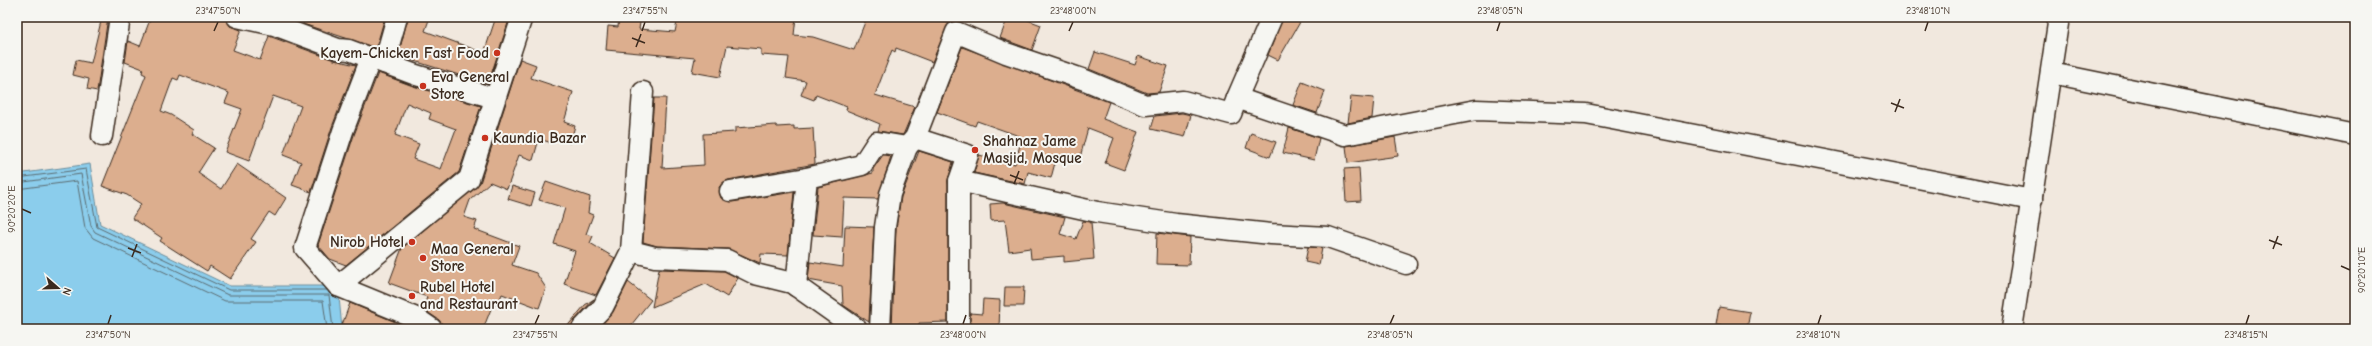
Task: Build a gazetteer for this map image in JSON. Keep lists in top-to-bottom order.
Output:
{
  "places": [
    "Kayem-Chicken Fast Food",
    "Eva General Store",
    "Kaundia Bazar",
    "Shahnaz Jame Masjid, Mosque",
    "Nirob Hotel",
    "Maa General Store",
    "Rubel Hotel and Restaurant"
  ],
  "north": "right",
  "coordinates": [
    "23°47'50\"N",
    "23°47'55\"N",
    "23°48'00\"N",
    "23°48'05\"N",
    "23°48'10\"N",
    "90°20'20\"E",
    "90°20'10\"E",
    "23°48'15\"N"
  ]
}
